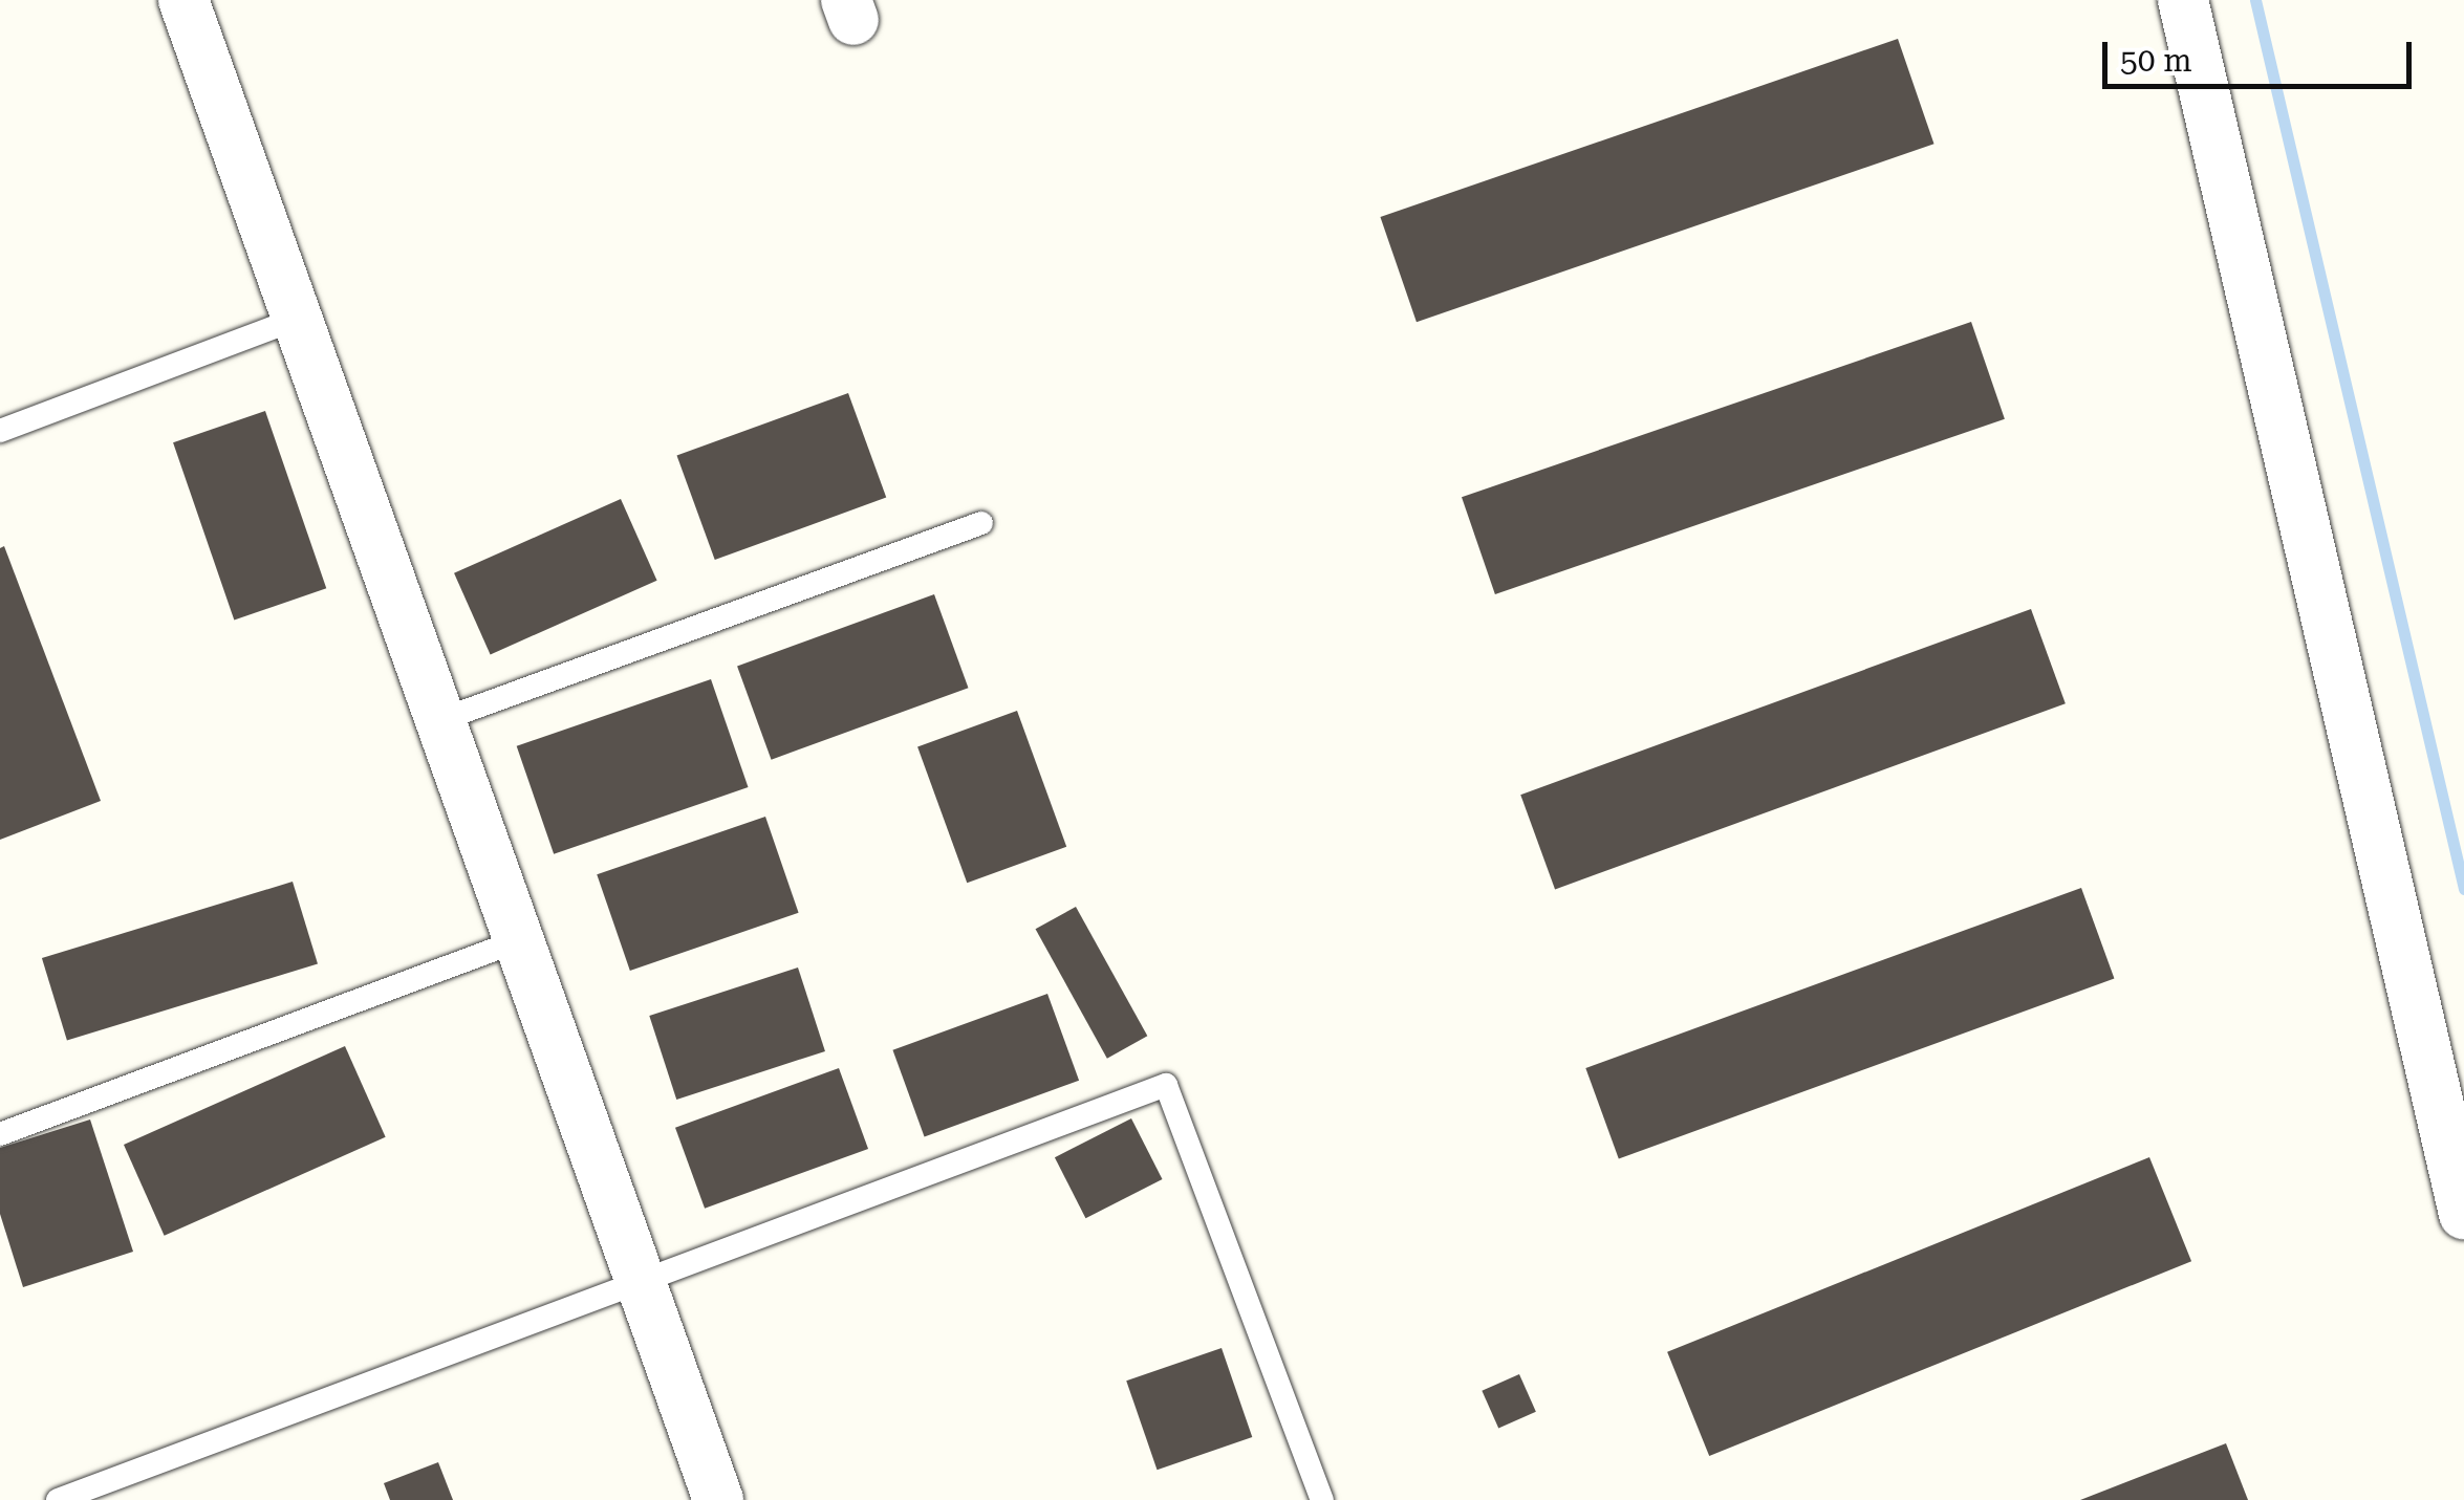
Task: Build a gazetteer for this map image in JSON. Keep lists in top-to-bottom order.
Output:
{
  "scale_bar": "50 m"
}
